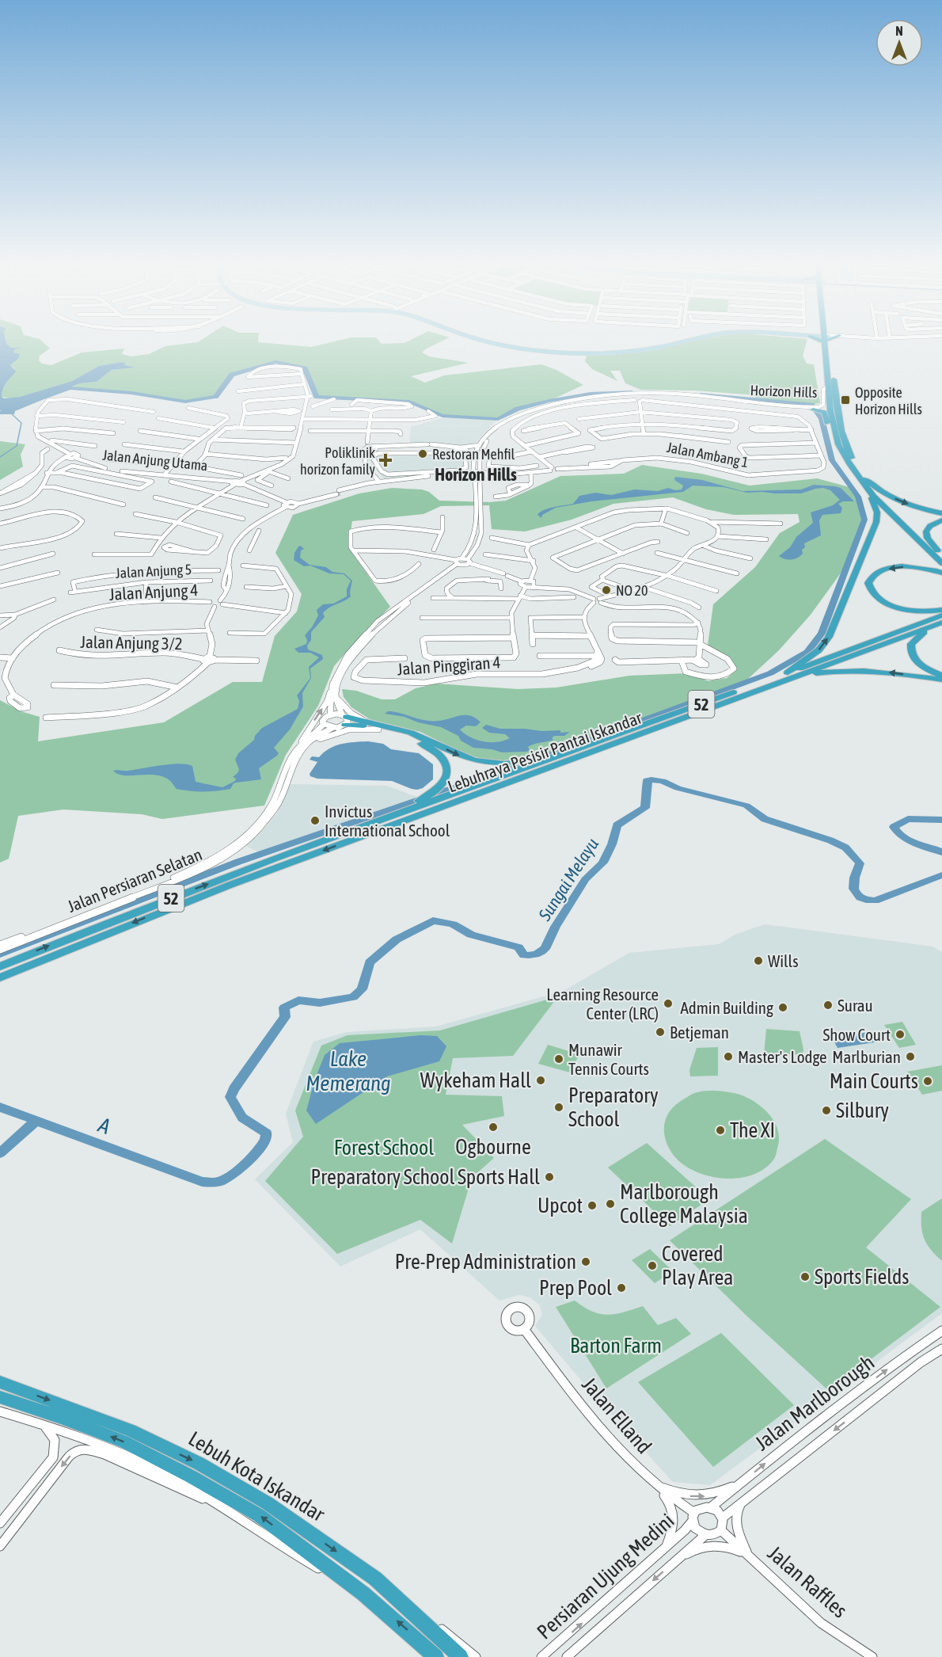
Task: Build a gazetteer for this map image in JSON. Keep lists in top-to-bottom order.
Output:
{
  "streets": {
    "highway": ["52", "Lebuhraya Pesisir Pantai Iskandar", "Lebuh Kota Iskandar"],
    "street": [
      "Horizon Hills",
      "Jalan Ambang 1",
      "Jalan Anjung Utama",
      "Jalan Anjung 5",
      "Jalan Anjung 4",
      "Jalan Anjung 3/2",
      "Jalan Pinggiran 4",
      "Jalan Persiaran Selatan",
      "Jalan Marlborough",
      "Jalan Elland",
      "Persiaran Ujung Medini",
      "Jalan Raffles"
    ]
  },
  "crossings": [
    ["Jalan Marlborough", "Jalan Elland"],
    ["Jalan Marlborough", "Persiaran Ujung Medini"],
    ["Jalan Marlborough", "Jalan Raffles"],
    ["Jalan Elland", "Persiaran Ujung Medini"],
    ["Jalan Elland", "Jalan Raffles"],
    ["Persiaran Ujung Medini", "Jalan Raffles"]
  ],
  "districts": ["Horizon Hills"],
  "water": ["Sungai Melayu", "Lake Memerang", "A"],
  "parks": ["Forest School", "Barton Farm"],
  "places": {
    "transit": ["Opposite Horizon Hills"],
    "other": [
      "Restoran Mehfil",
      "NO 20",
      "Invictus International School",
      "Wills",
      "Learning Resource Center (LRC)",
      "Surau",
      "Admin Building",
      "Betjeman",
      "Show Court",
      "Master's Lodge",
      "Marlburian",
      "Munawir Tennis Courts",
      "Wykeham Hall",
      "Main Courts",
      "Preparatory School",
      "Silbury",
      "Ogbourne",
      "The XI",
      "Preparatory School Sports Hall",
      "Marlborough College Malaysia",
      "Upcot",
      "Pre-Prep Administration",
      "Covered Play Area",
      "Sports Fields",
      "Prep Pool"
    ],
    "health": ["Poliklinik horizon family"]
  },
  "north": "top"
}
